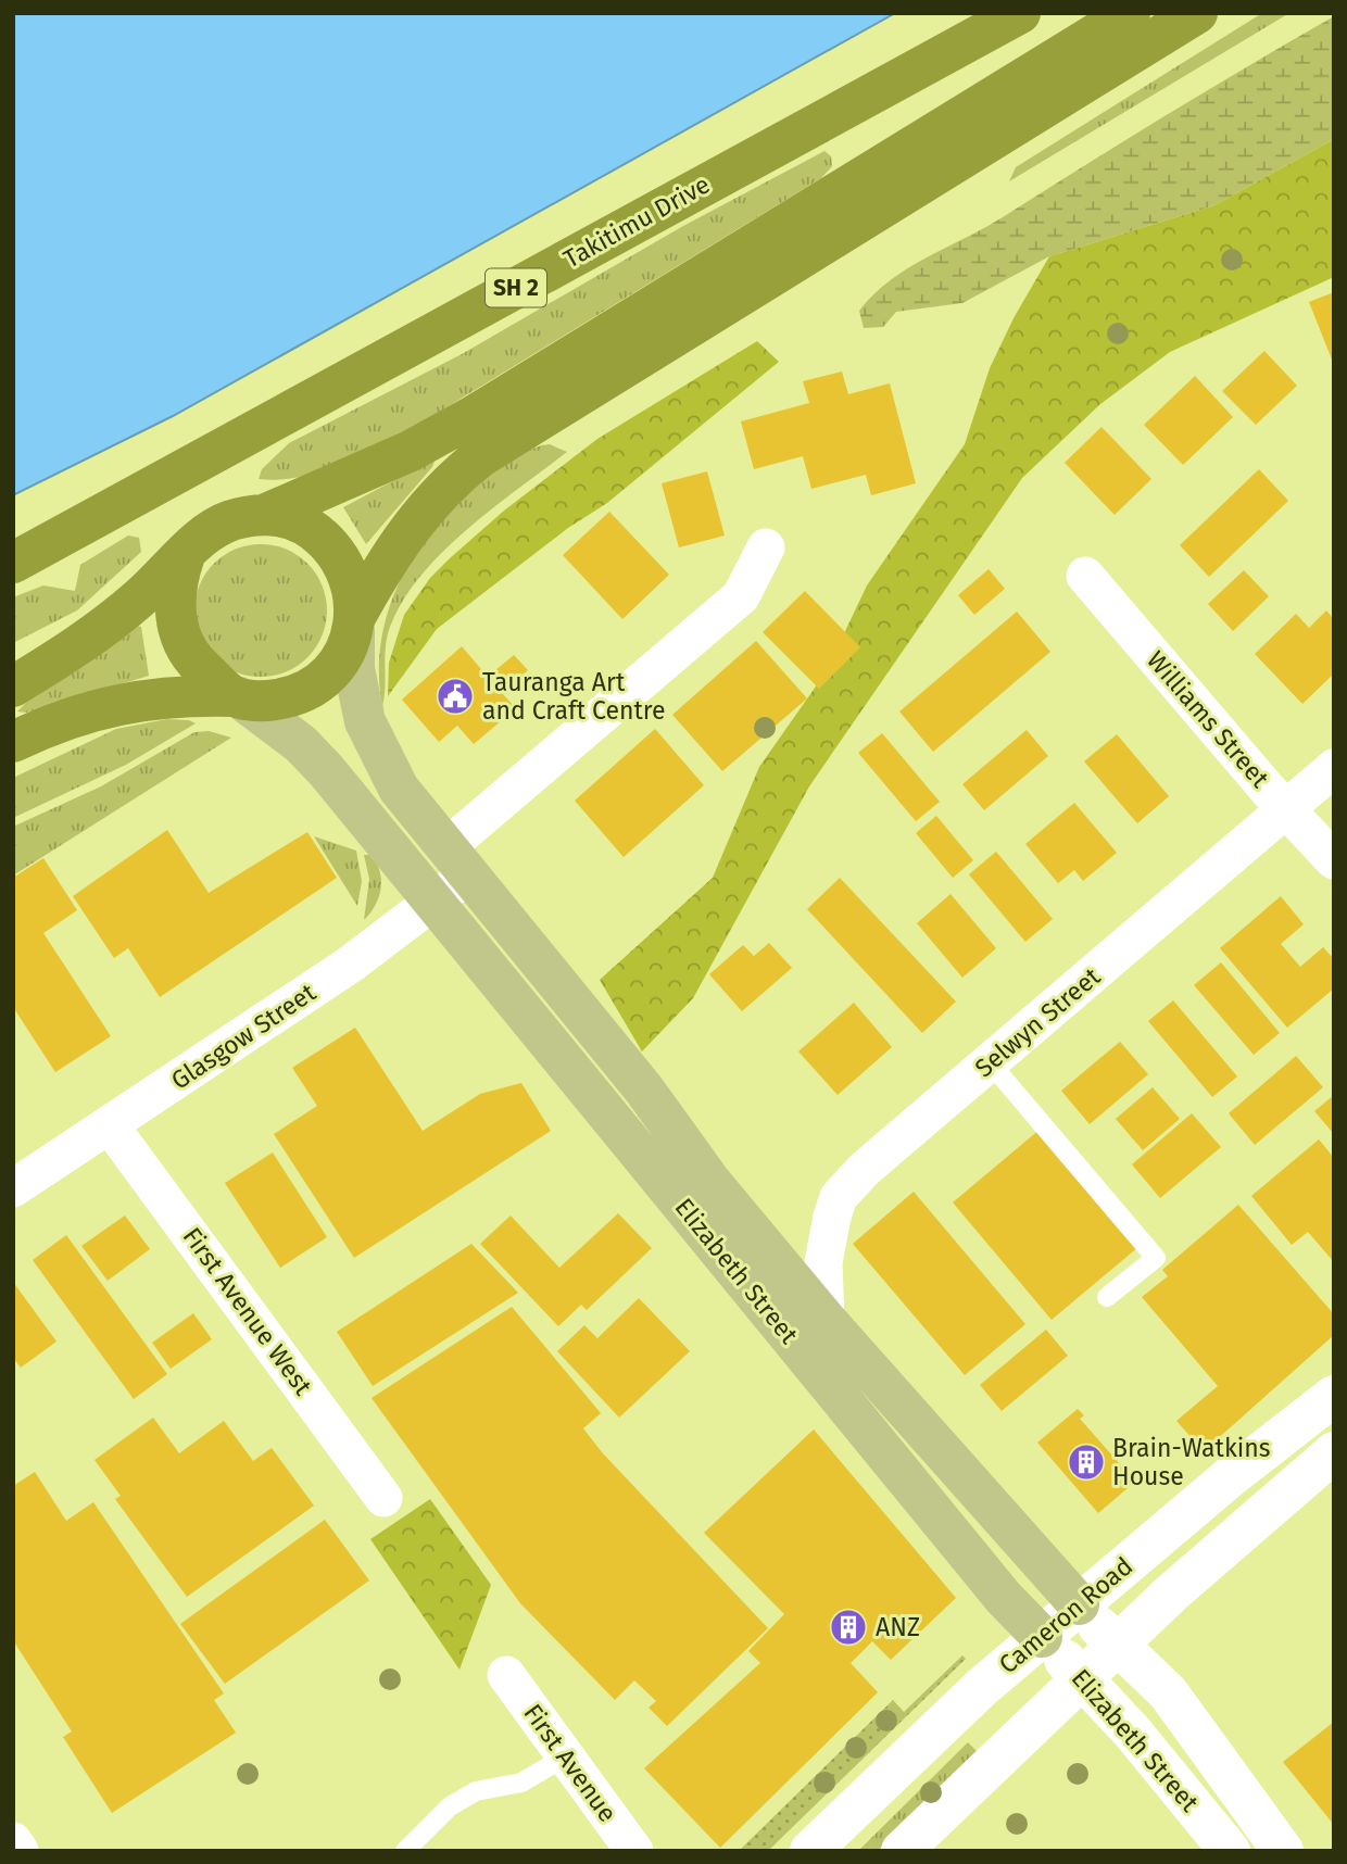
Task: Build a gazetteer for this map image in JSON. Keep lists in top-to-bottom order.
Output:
{
  "streets": {
    "highway": ["Takitimu Drive", "SH 2"],
    "main road": ["Elizabeth Street", "Cameron Road"],
    "street": [
      "Williams Street",
      "Selwyn Street",
      "Glasgow Street",
      "First Avenue West",
      "First Avenue"
    ]
  },
  "crossings": [
    ["Williams Street", "Selwyn Street"],
    ["Selwyn Street", "Elizabeth Street"],
    ["Glasgow Street", "Elizabeth Street"],
    ["Glasgow Street", "First Avenue West"],
    ["Elizabeth Street", "Cameron Road"]
  ],
  "places": {
    "public building": ["Tauranga Art and Craft Centre"],
    "building": ["Brain-Watkins House", "ANZ"]
  }
}
